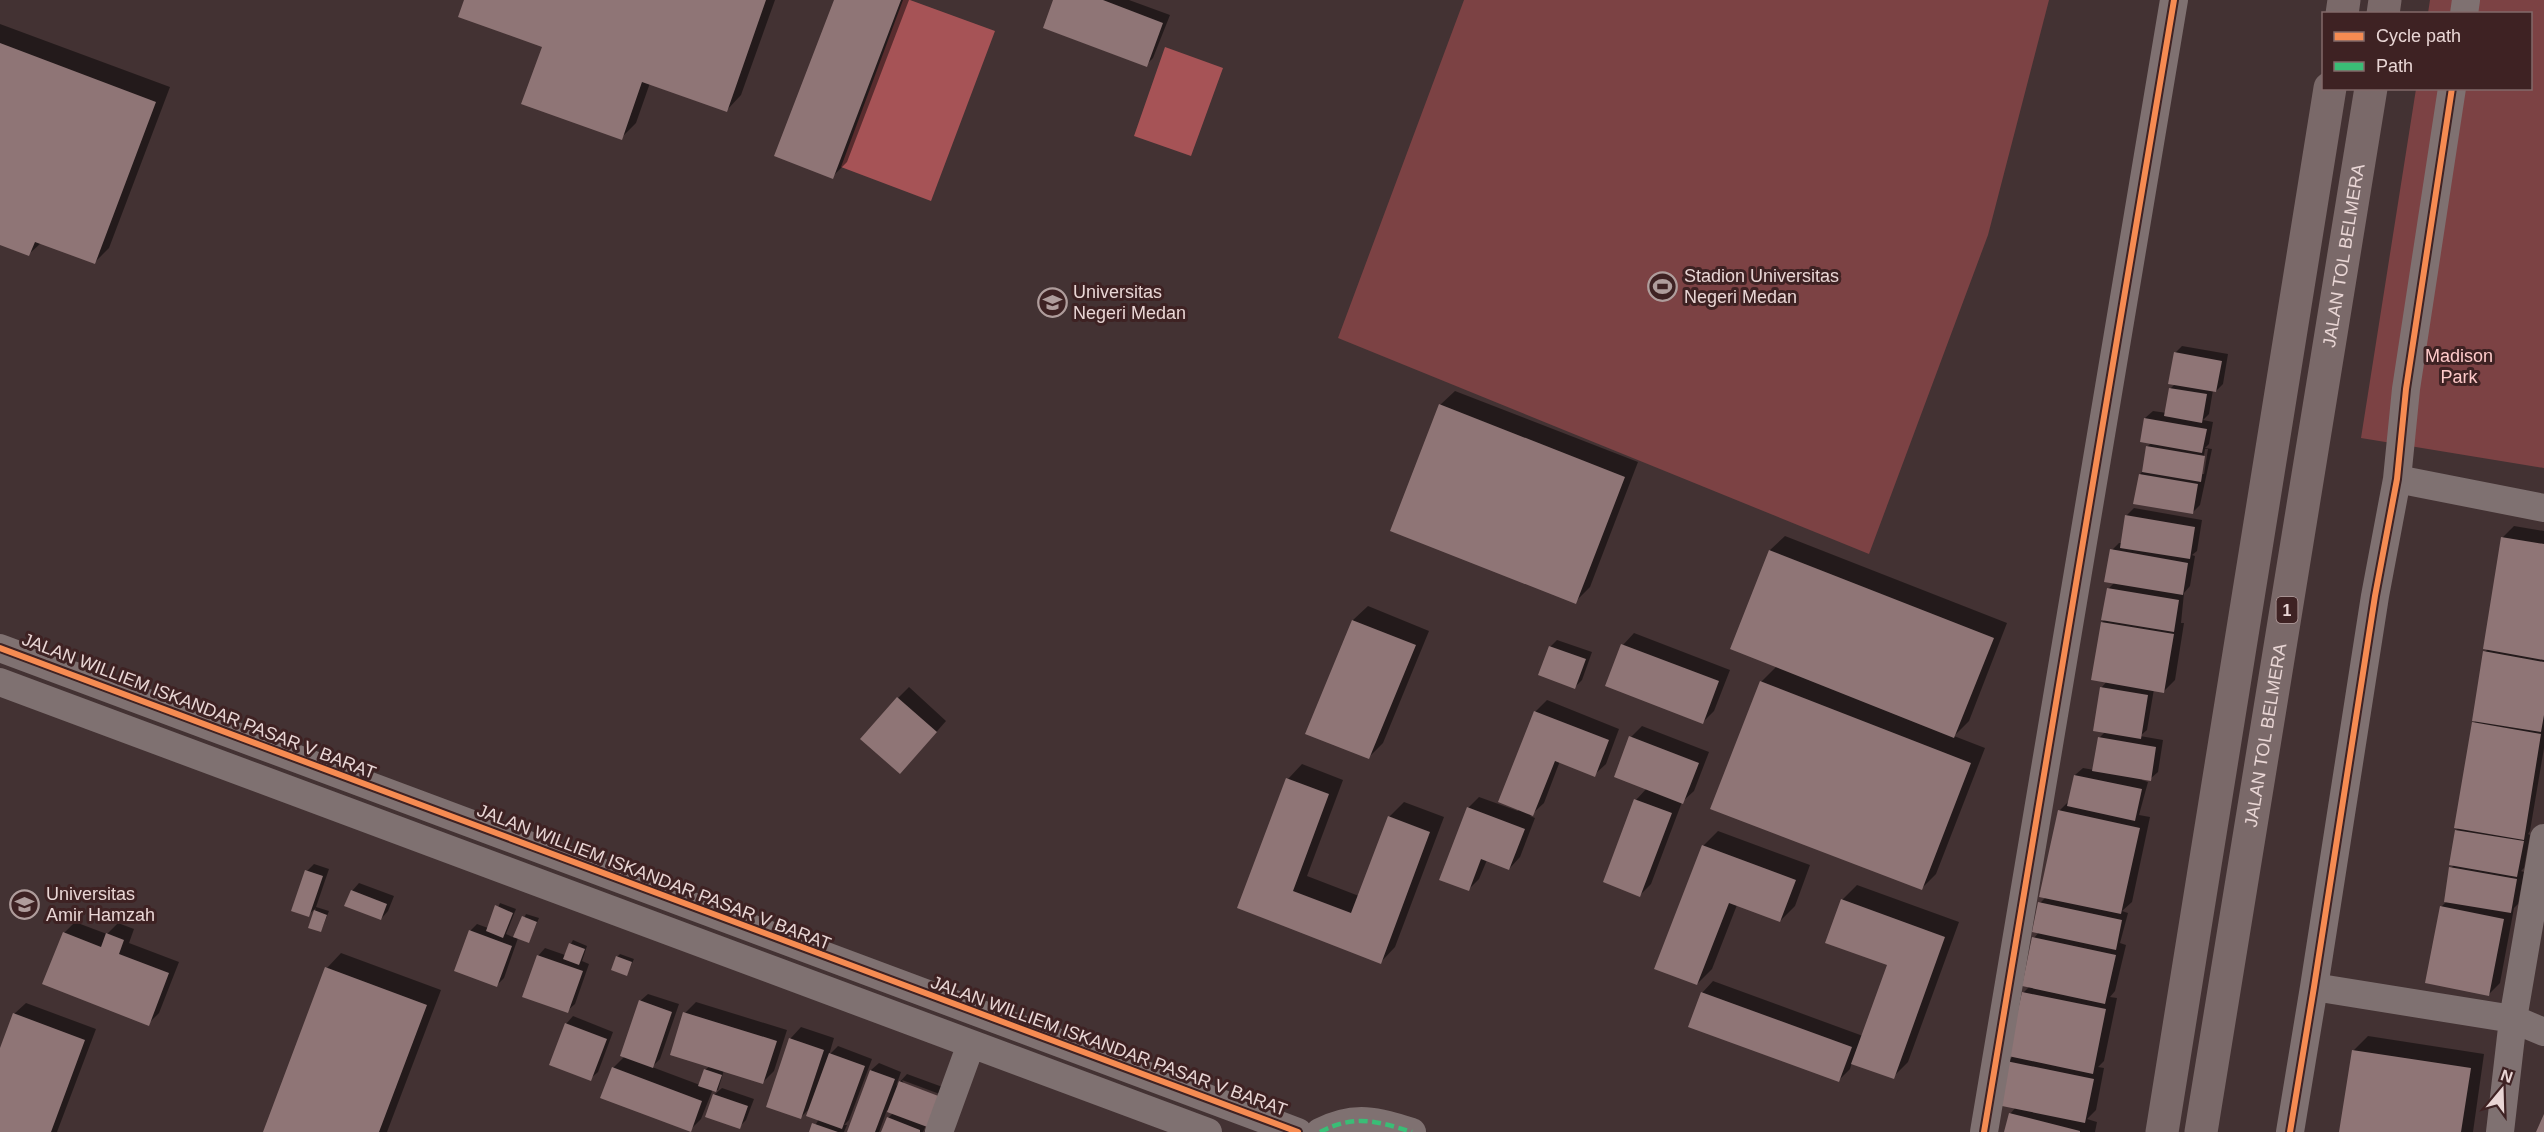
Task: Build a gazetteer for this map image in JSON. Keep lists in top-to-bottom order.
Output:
{
  "streets": {
    "highway": ["JALAN TOL BELMERA", "1"],
    "street": ["JALAN WILLIEM ISKANDAR PASAR V BARAT"]
  },
  "parks": ["Madison Park"],
  "places": {
    "sports": ["Stadion Universitas Negeri Medan"],
    "school or university": ["Universitas Negeri Medan", "Universitas Amir Hamzah"]
  },
  "legend": ["Cycle path", "Path"],
  "north": "top"
}
